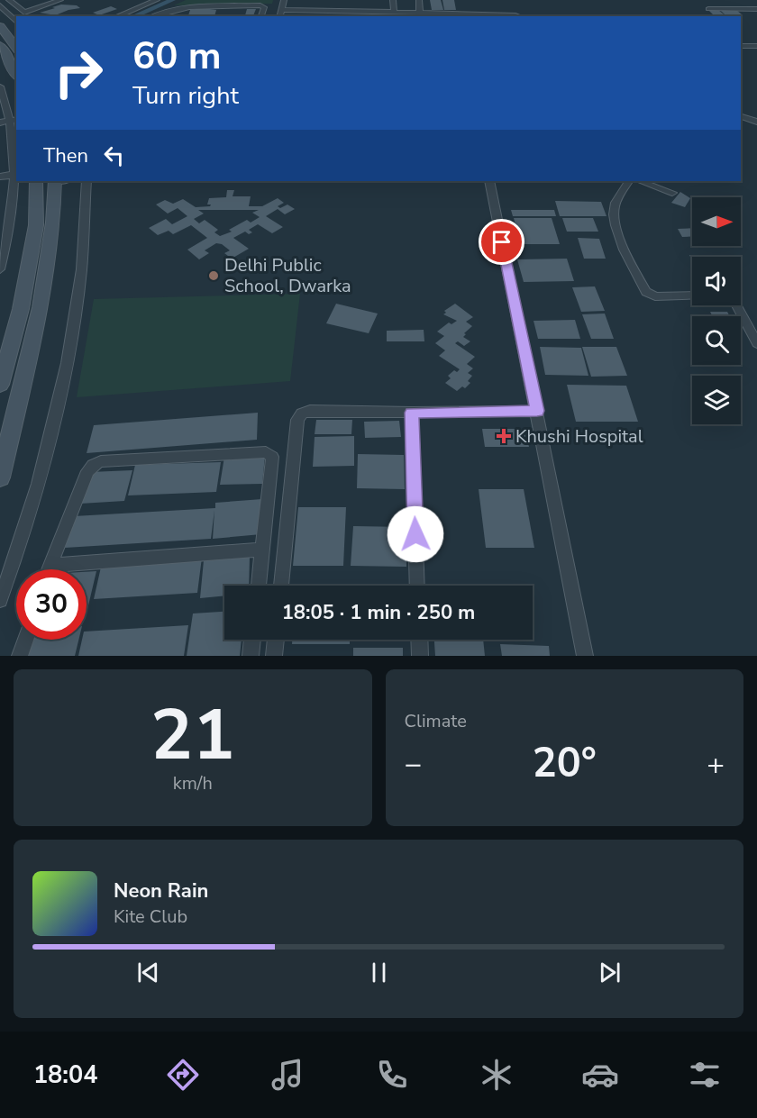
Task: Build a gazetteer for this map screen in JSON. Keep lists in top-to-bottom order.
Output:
{
  "places": {
    "other": ["Delhi Public School, Dwarka"],
    "health": ["Khushi Hospital"]
  },
  "north": "right",
  "page": {
    "turn": ["60 m", "Turn right"],
    "then": "Then",
    "limit": "30",
    "trip": "18:05 · 1 min · 250 m",
    "tile": [
      ["21", "km/h"],
      "Climate"
    ],
    "heat": ["−", "20°", "+"],
    "song": ["Neon Rain", "Kite Club"],
    "tabs": "18:04"
  }
}
